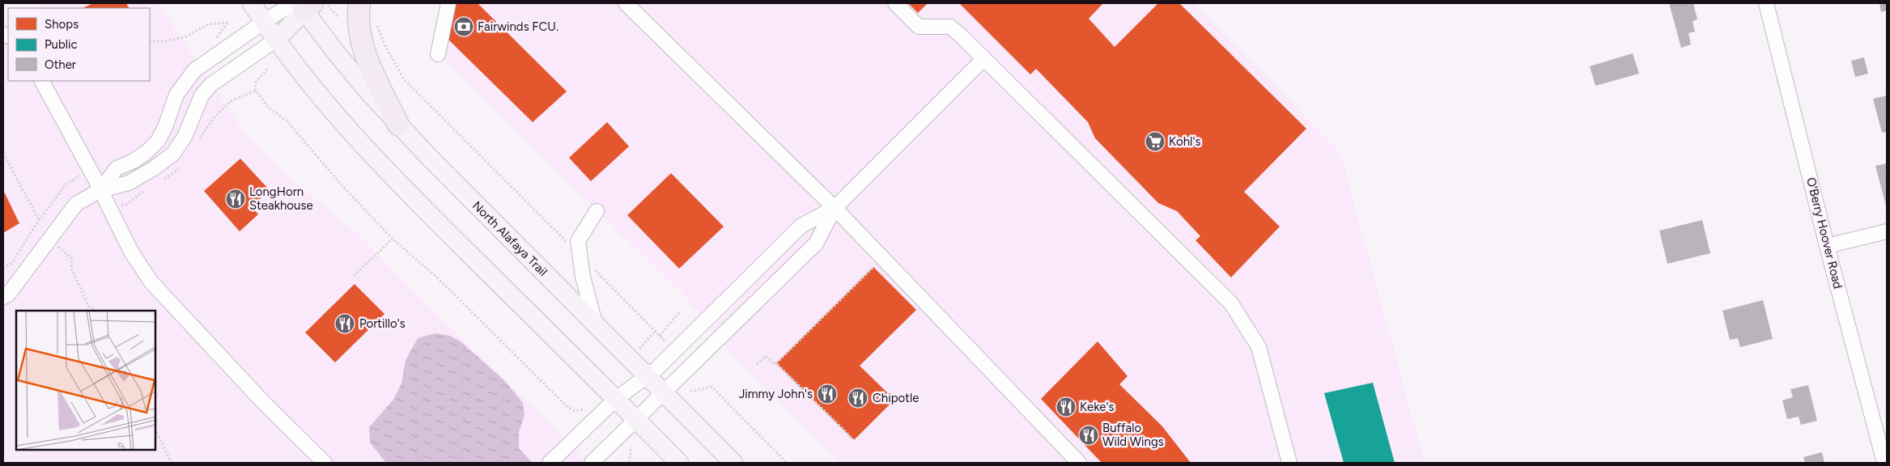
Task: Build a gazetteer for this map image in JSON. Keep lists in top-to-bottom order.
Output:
{
  "streets": {
    "main road": ["North Alafaya Trail"],
    "street": ["O'Berry Hoover Road"]
  },
  "places": {
    "bank": ["Fairwinds FCU."],
    "supermarket": ["Kohl's"],
    "restaurant": [
      "LongHorn Steakhouse",
      "Portillo's",
      "Jimmy John's",
      "Chipotle",
      "Keke's",
      "Buffalo Wild Wings"
    ]
  },
  "legend": ["Shops", "Public", "Other"]
}
